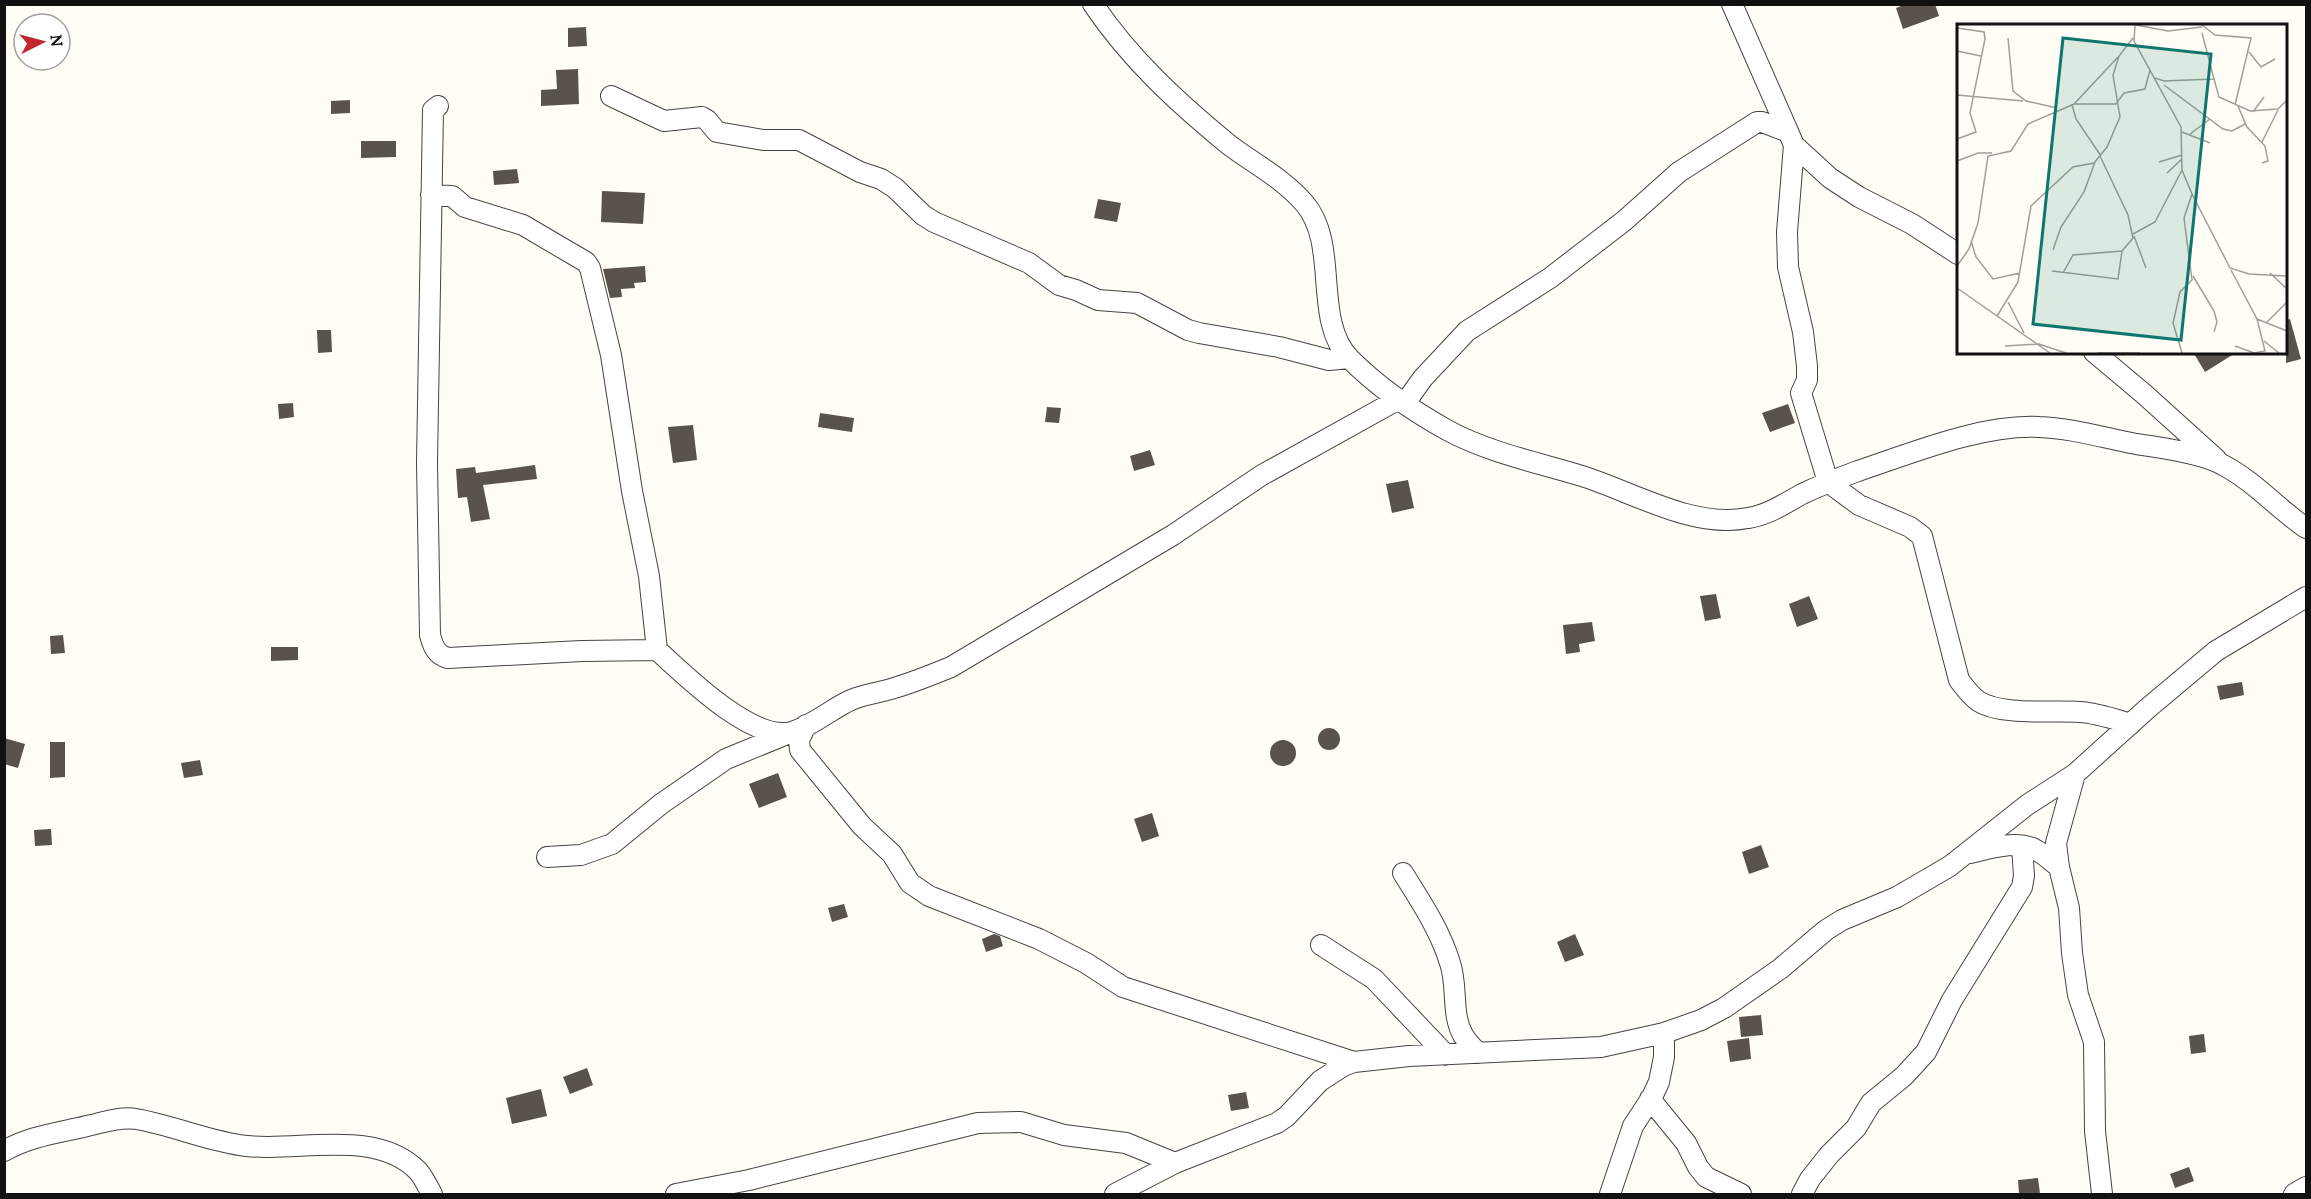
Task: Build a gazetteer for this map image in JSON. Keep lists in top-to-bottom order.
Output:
{
  "north": "right"
}
